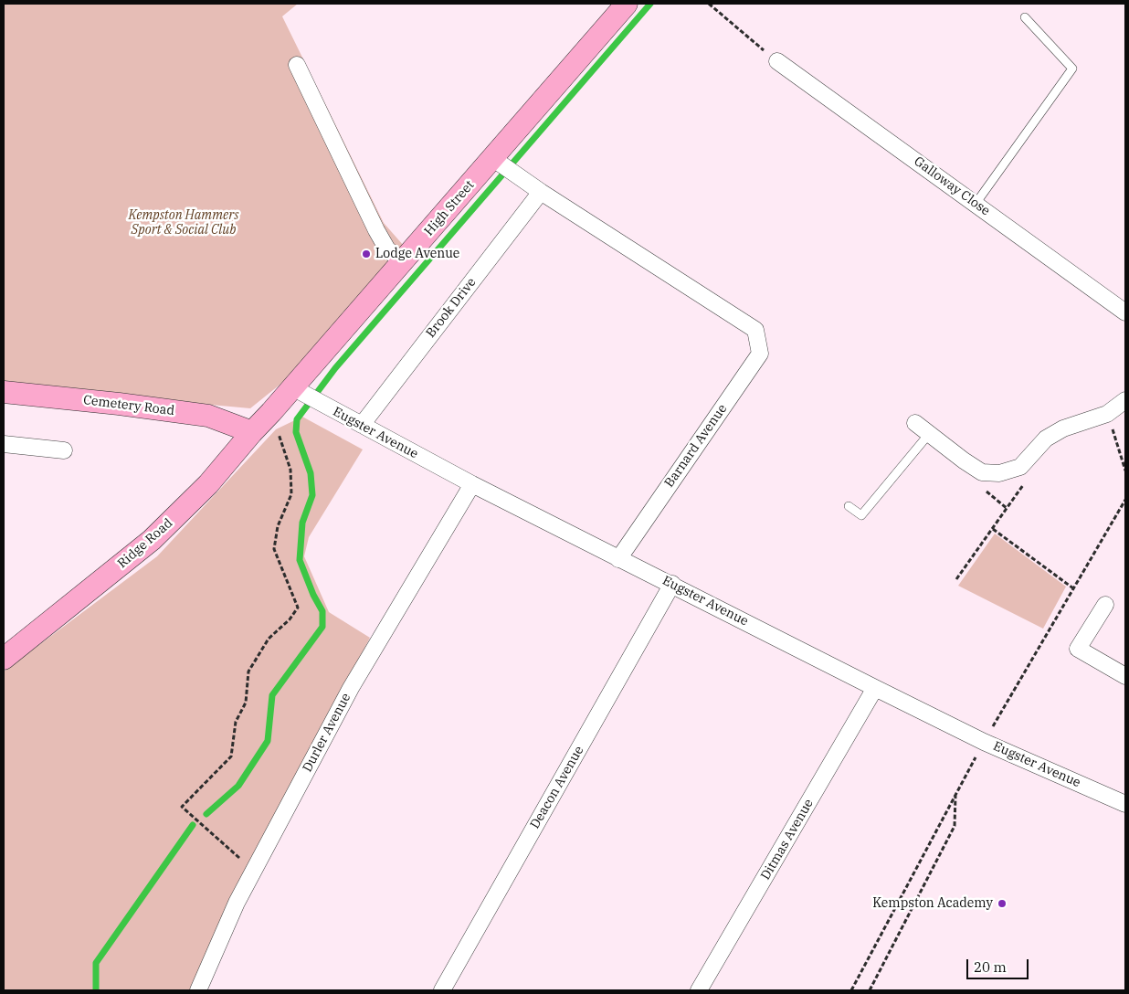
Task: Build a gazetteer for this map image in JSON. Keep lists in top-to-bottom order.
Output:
{
  "streets": {
    "main road": ["High Street", "Cemetery Road", "Ridge Road"],
    "street": [
      "Galloway Close",
      "Brook Drive",
      "Eugster Avenue",
      "Barnard Avenue",
      "Durler Avenue",
      "Deacon Avenue",
      "Ditmas Avenue"
    ]
  },
  "crossings": [
    ["High Street", "Eugster Avenue"],
    ["High Street", "Ridge Road"],
    ["Brook Drive", "Eugster Avenue"],
    ["Brook Drive", "Barnard Avenue"],
    ["Cemetery Road", "Ridge Road"],
    ["Eugster Avenue", "Barnard Avenue"],
    ["Eugster Avenue", "Durler Avenue"],
    ["Eugster Avenue", "Deacon Avenue"],
    ["Eugster Avenue", "Ditmas Avenue"]
  ],
  "parks": ["Kempston Hammers Sport & Social Club"],
  "places": ["Lodge Avenue", "Kempston Academy"],
  "scale_bar": "20 m"
}
